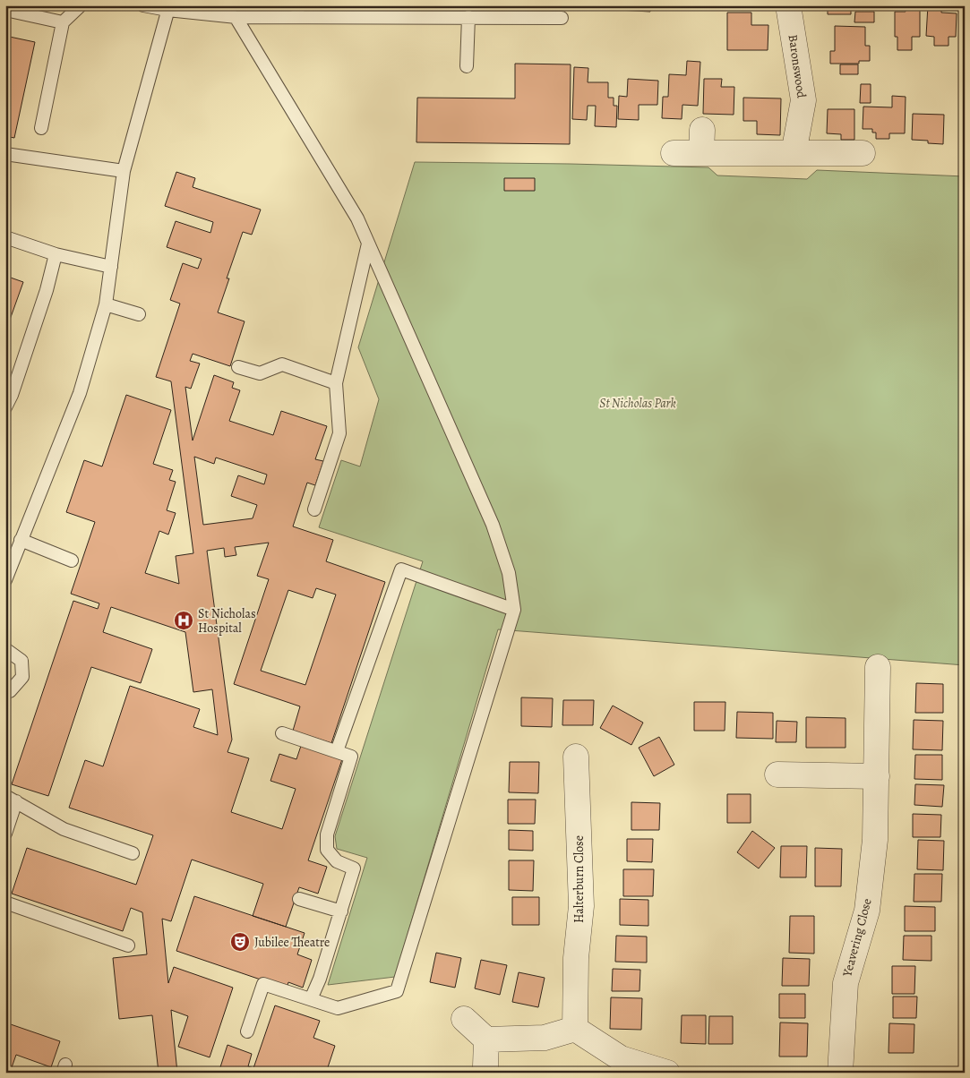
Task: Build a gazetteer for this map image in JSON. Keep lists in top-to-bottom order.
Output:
{
  "streets": {
    "street": ["Baronswood", "Halterburn Close", "Yeavering Close"]
  },
  "parks": ["St Nicholas Park"],
  "places": {
    "hospital": ["St Nicholas Hospital"],
    "theatre": ["Jubilee Theatre"]
  }
}
